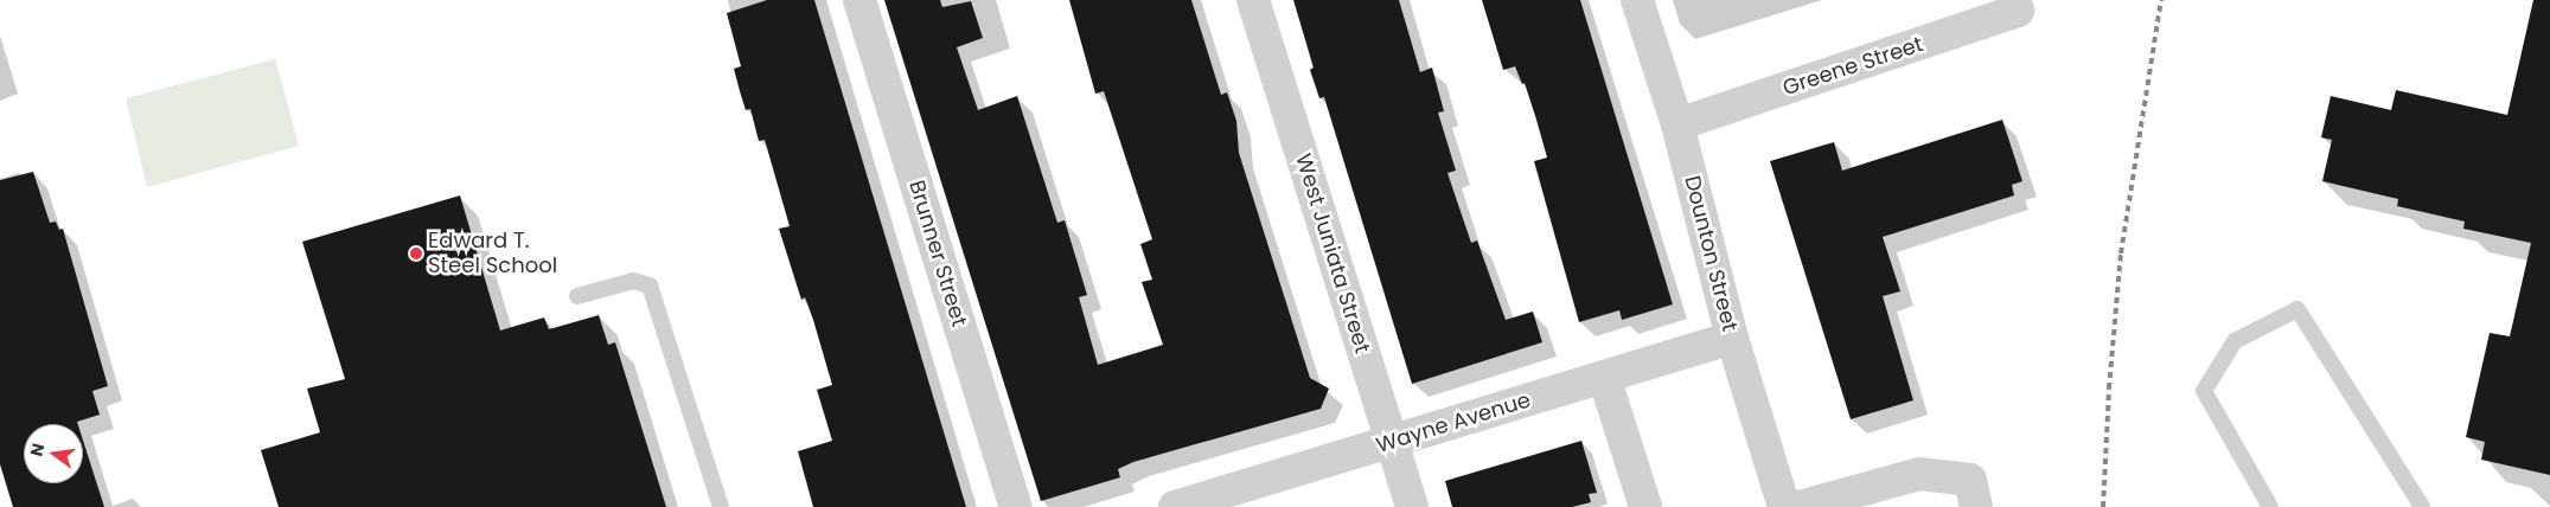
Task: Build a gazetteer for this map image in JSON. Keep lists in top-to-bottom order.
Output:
{
  "streets": {
    "street": [
      "Greene Street",
      "Brunner Street",
      "West Juniata Street",
      "Dounton Street",
      "Wayne Avenue"
    ]
  },
  "crossings": [
    ["Greene Street", "Dounton Street"],
    ["West Juniata Street", "Wayne Avenue"],
    ["Dounton Street", "Wayne Avenue"]
  ],
  "places": ["Edward T. Steel School"],
  "north": "left"
}
